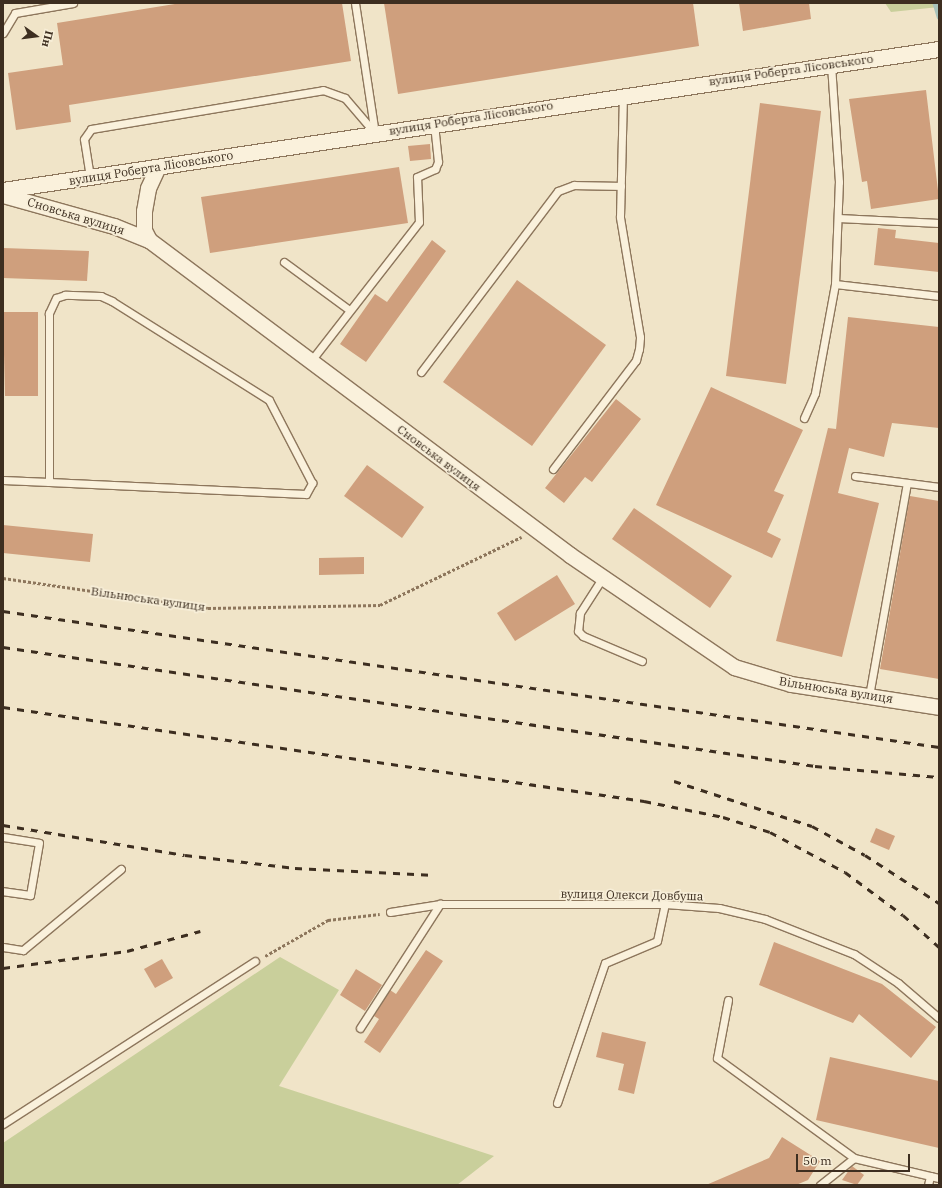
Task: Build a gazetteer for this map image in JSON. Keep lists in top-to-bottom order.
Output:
{
  "streets": {
    "street": ["вулиця Роберта Лісовського", "Сновська вулиця", "Вільнюська вулиця"],
    "lane": ["вулиця Олекси Довбуша"]
  },
  "crossings": [
    ["вулиця Роберта Лісовського", "Сновська вулиця"],
    ["Сновська вулиця", "Вільнюська вулиця"]
  ],
  "scale_bar": "50 m",
  "north": "right"
}
